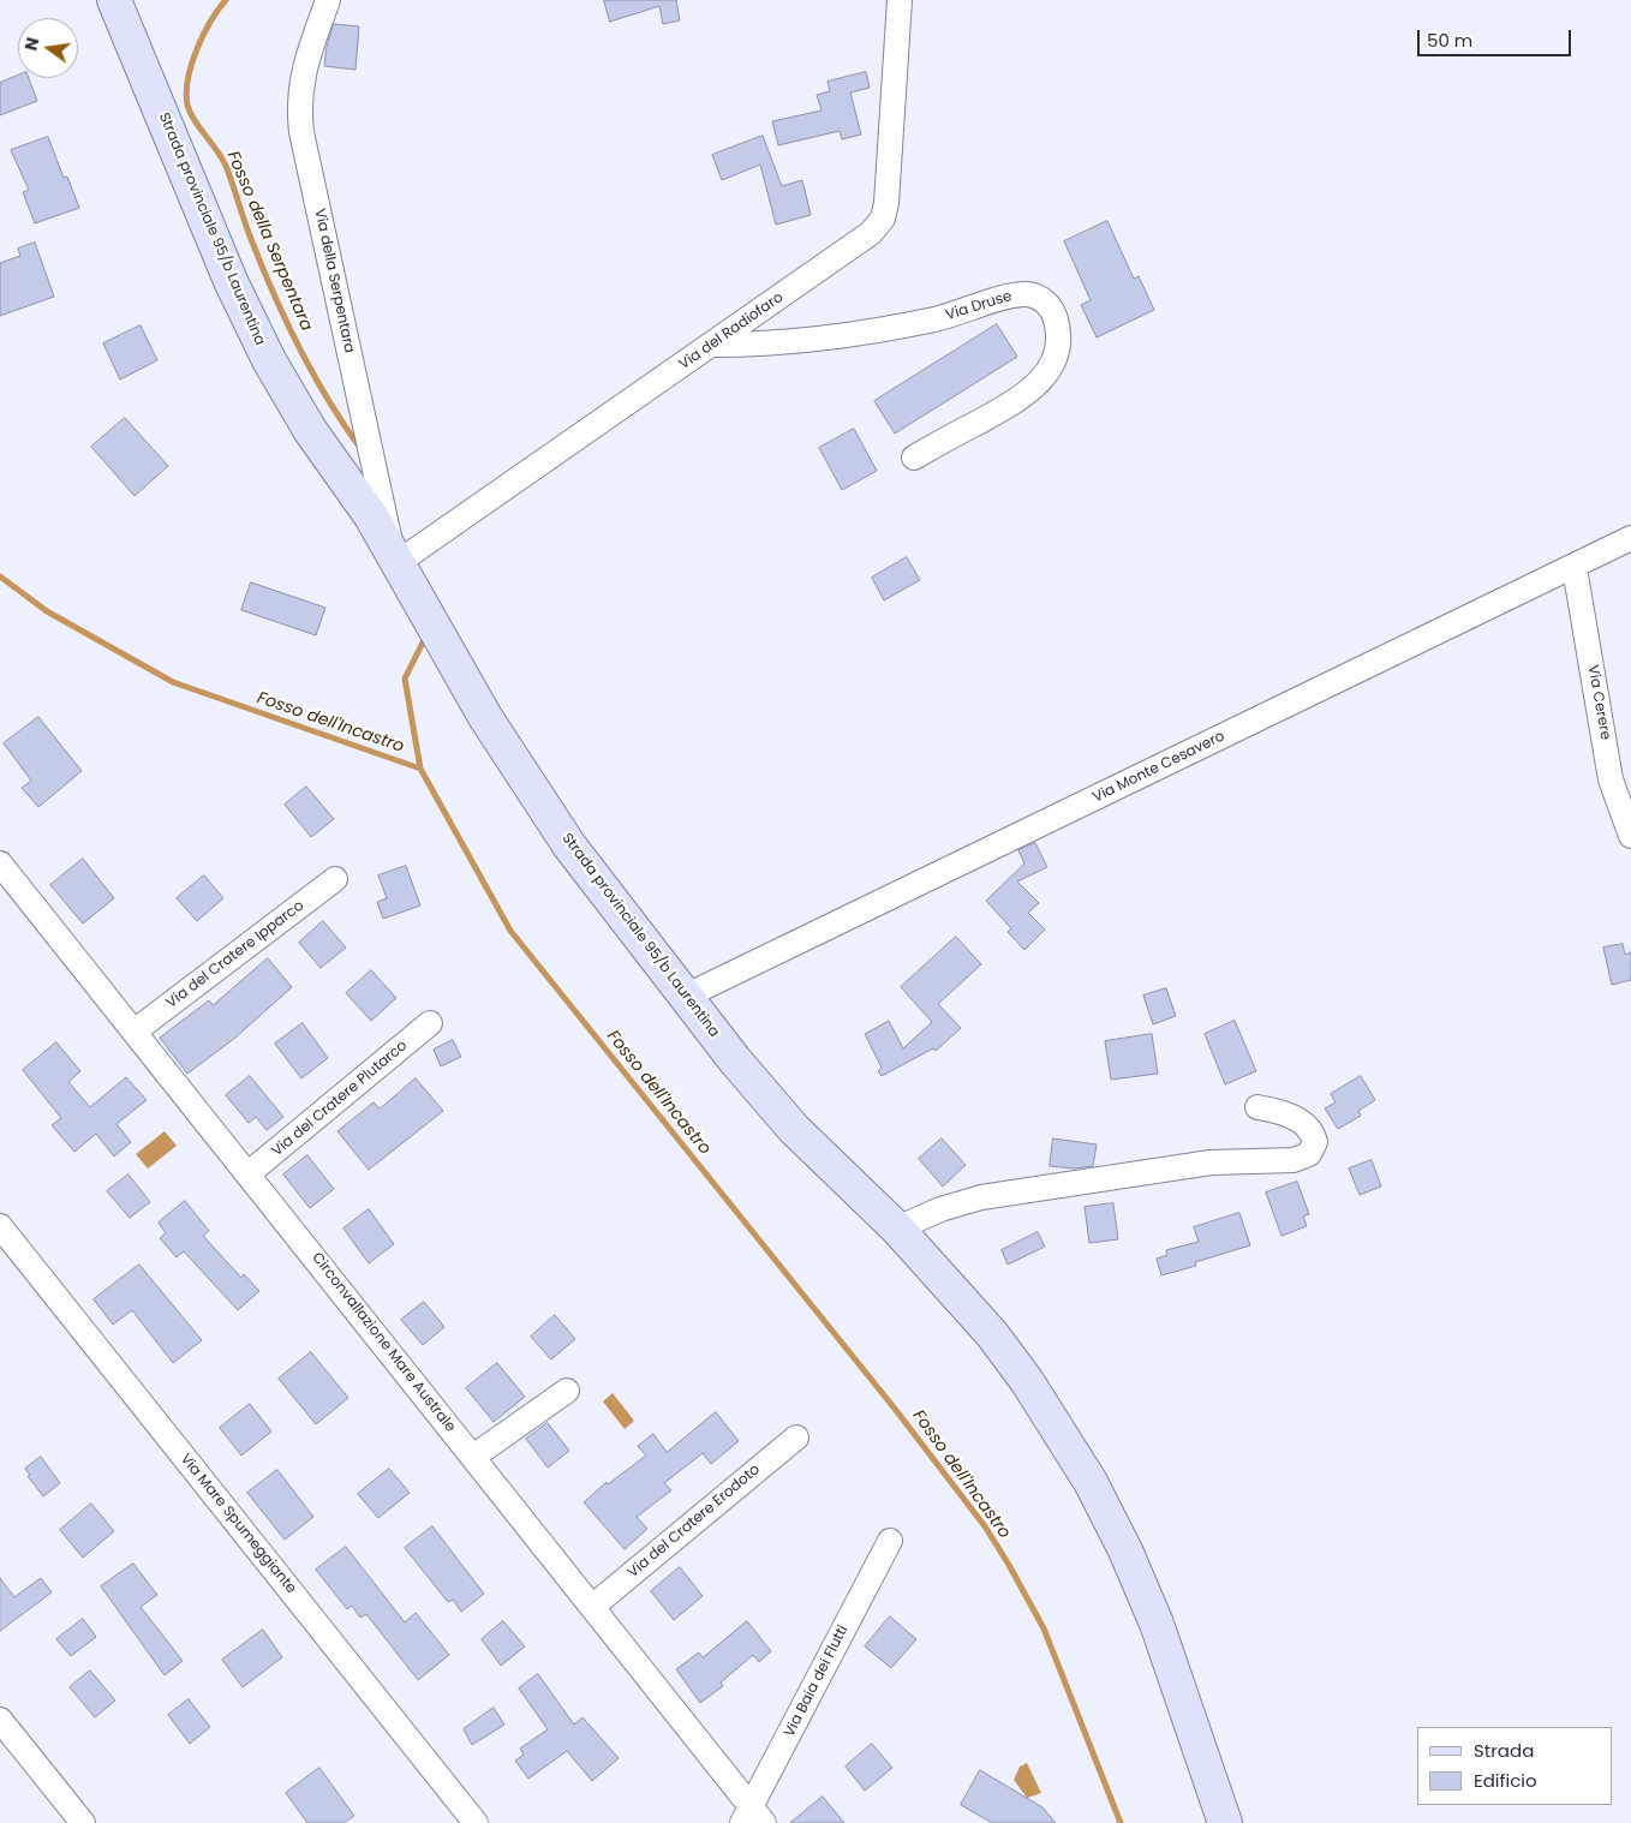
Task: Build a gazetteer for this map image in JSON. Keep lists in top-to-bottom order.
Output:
{
  "streets": {
    "main road": ["Strada provinciale 95/b Laurentina"],
    "street": [
      "Via della Serpentara",
      "Via Druse",
      "Via del Radiofaro",
      "Via Cerere",
      "Via Monte Cesavero",
      "Via del Cratere Ipparco",
      "Via del Cratere Plutarco",
      "Circonvallazione Mare Australe",
      "Via del Cratere Erodoto",
      "Via Mare Spumeggiante",
      "Via Baia dei Flutti"
    ]
  },
  "crossings": [
    ["Strada provinciale 95/b Laurentina", "Via della Serpentara"],
    ["Strada provinciale 95/b Laurentina", "Via del Radiofaro"],
    ["Strada provinciale 95/b Laurentina", "Via Monte Cesavero"],
    ["Via della Serpentara", "Via del Radiofaro"],
    ["Via Druse", "Via del Radiofaro"],
    ["Via Cerere", "Via Monte Cesavero"],
    ["Via del Cratere Ipparco", "Circonvallazione Mare Australe"],
    ["Via del Cratere Plutarco", "Circonvallazione Mare Australe"],
    ["Circonvallazione Mare Australe", "Via del Cratere Erodoto"],
    ["Circonvallazione Mare Australe", "Via Baia dei Flutti"]
  ],
  "water": ["Fosso della Serpentara", "Fosso dell'Incastro"],
  "legend": ["Strada", "Edificio"],
  "scale_bar": "50 m",
  "north": "left"
}
